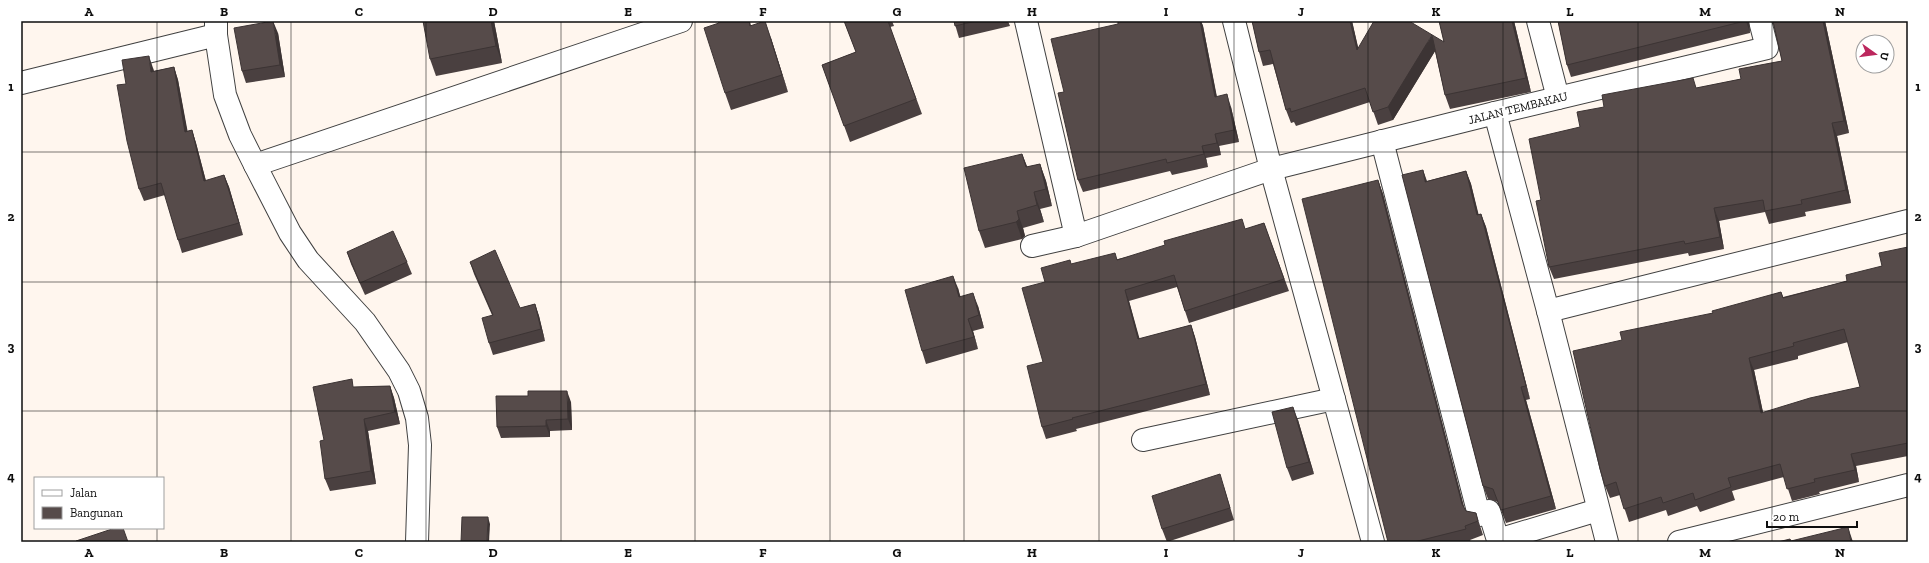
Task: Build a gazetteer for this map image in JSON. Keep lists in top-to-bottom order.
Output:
{
  "streets": {
    "street": ["JALAN TEMBAKAU"]
  },
  "legend": ["Jalan", "Bangunan"],
  "scale_bar": "20 m",
  "north": "right",
  "grid": {
    "columns": [
      "A",
      "B",
      "C",
      "D",
      "E",
      "F",
      "G",
      "H",
      "I",
      "J",
      "K",
      "L",
      "M",
      "N"
    ],
    "rows": [
      "1",
      "2",
      "3",
      "4"
    ]
  }
}
